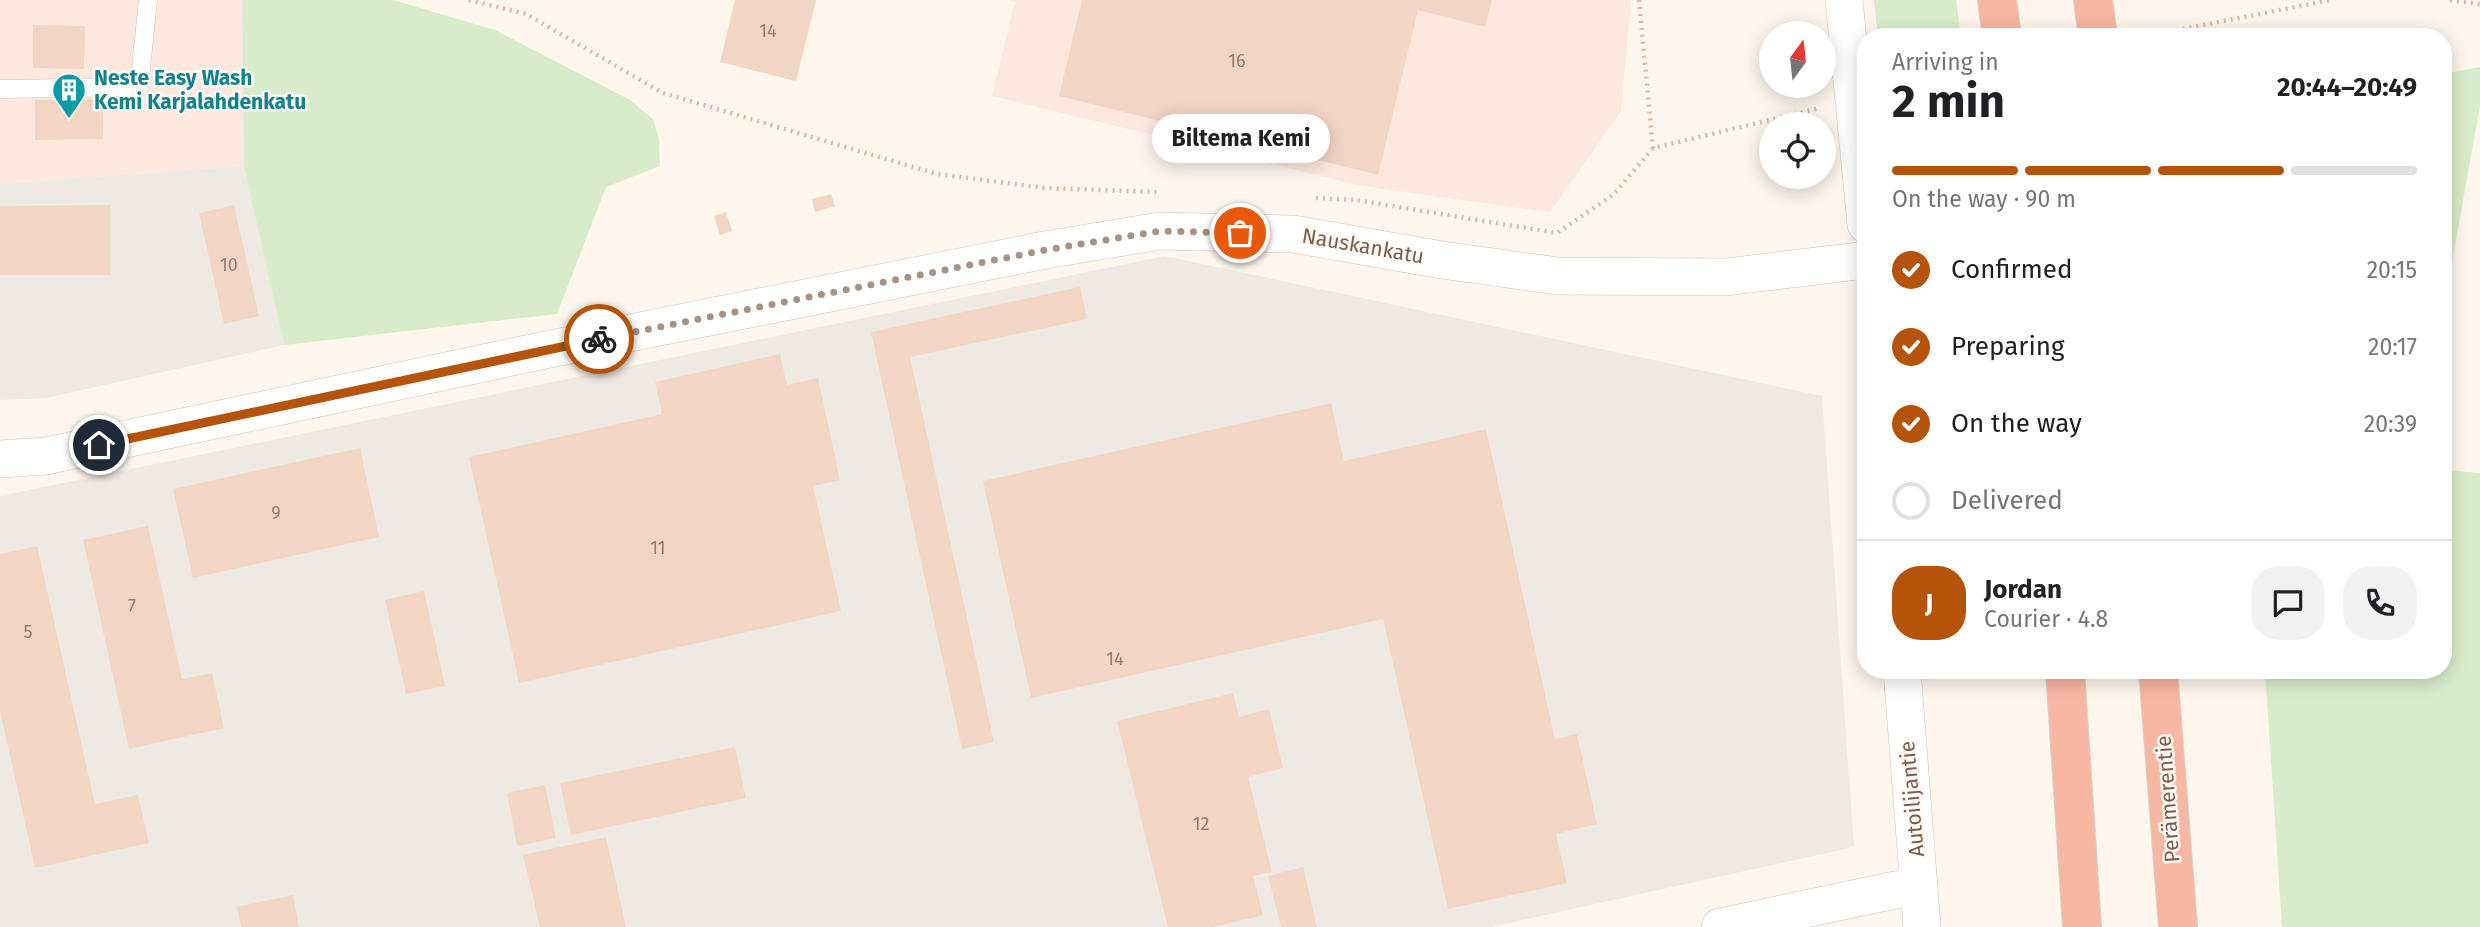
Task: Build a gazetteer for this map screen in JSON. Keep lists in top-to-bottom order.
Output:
{
  "streets": {
    "highway": ["Perämerentie"],
    "street": ["Nauskankatu", "Autoilijantie"]
  },
  "places": {
    "building": ["Neste Easy Wash Kemi Karjalahdenkatu"],
    "other": ["Biltema Kemi"]
  },
  "house_numbers": [
    "14",
    "16",
    "10",
    "9",
    "11",
    "7",
    "5",
    "14",
    "12"
  ],
  "north": "top",
  "page": {
    "heading": ["2 min", "Arriving in", "20:44–20:49"],
    "panel": ["Jordan", "Courier · 4.8"],
    "bubble": "Biltema Kemi",
    "bar": "On the way · 90 m",
    "list": [
      ["Confirmed", "20:15"],
      ["Preparing", "20:17"],
      ["On the way", "20:39"],
      "Delivered"
    ],
    "round": "J"
  }
}
